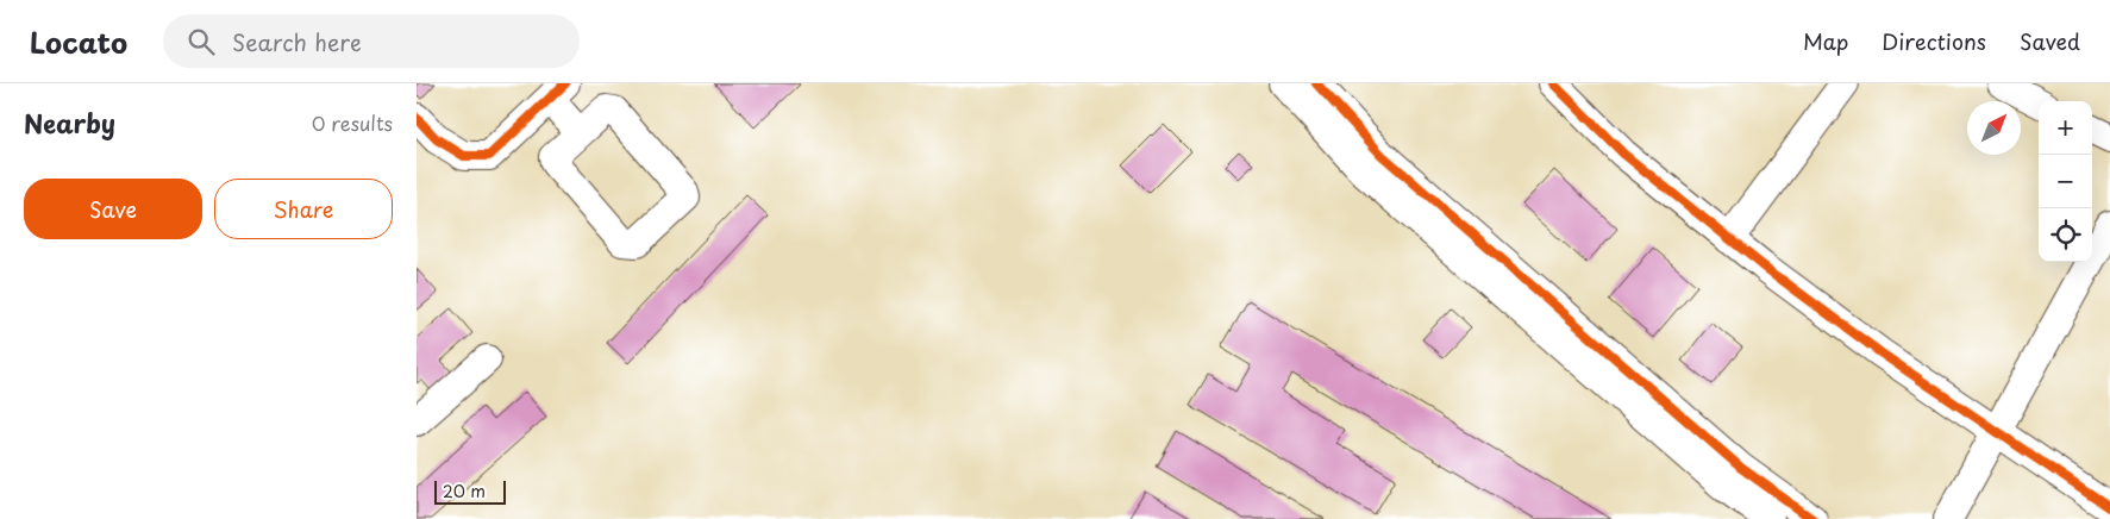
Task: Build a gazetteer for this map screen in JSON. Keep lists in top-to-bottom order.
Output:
{
  "scale_bar": "20 m",
  "north": "top right",
  "page": {
    "header": "Locato",
    "search": "Search here",
    "nav": ["Map", "Directions", "Saved"],
    "heading": ["Nearby", "0 results"],
    "map_buttons": ["+", "−"],
    "buttons": ["Save", "Share"],
    "scale": "20 m"
  }
}
